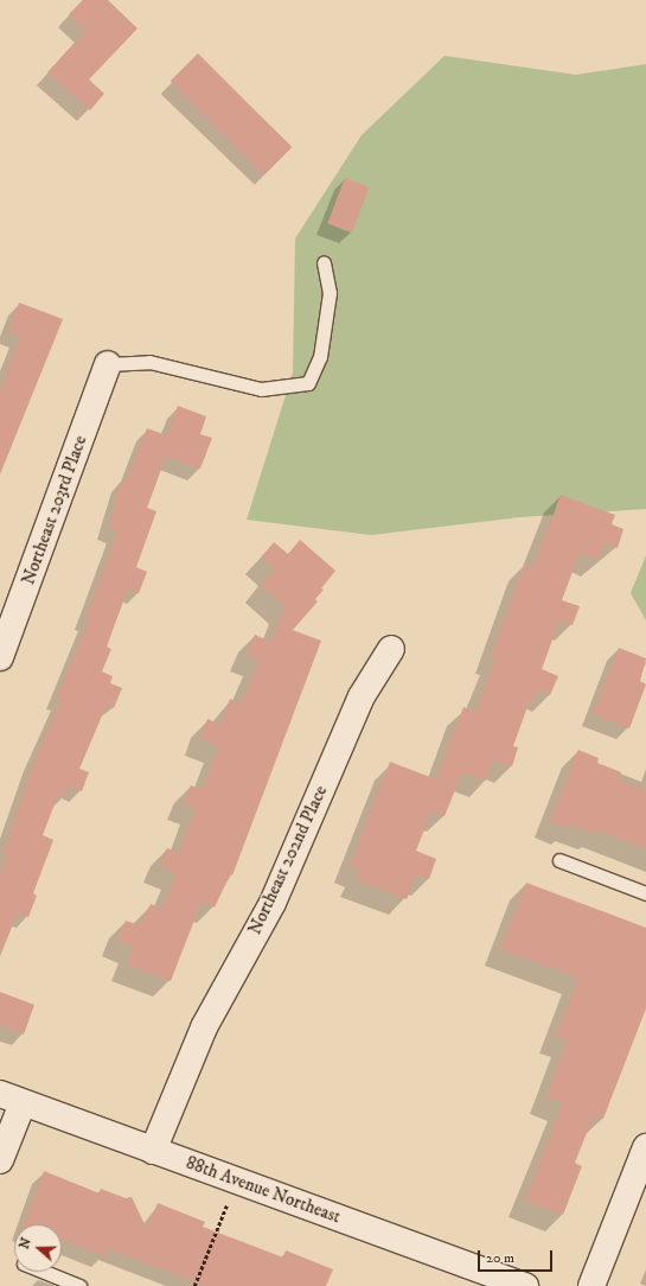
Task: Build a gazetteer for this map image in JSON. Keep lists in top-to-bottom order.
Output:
{
  "streets": {
    "street": ["Northeast 203rd Place", "Northeast 202nd Place", "88th Avenue Northeast"]
  },
  "crossings": [
    ["Northeast 202nd Place", "88th Avenue Northeast"]
  ],
  "scale_bar": "20 m",
  "north": "left"
}
